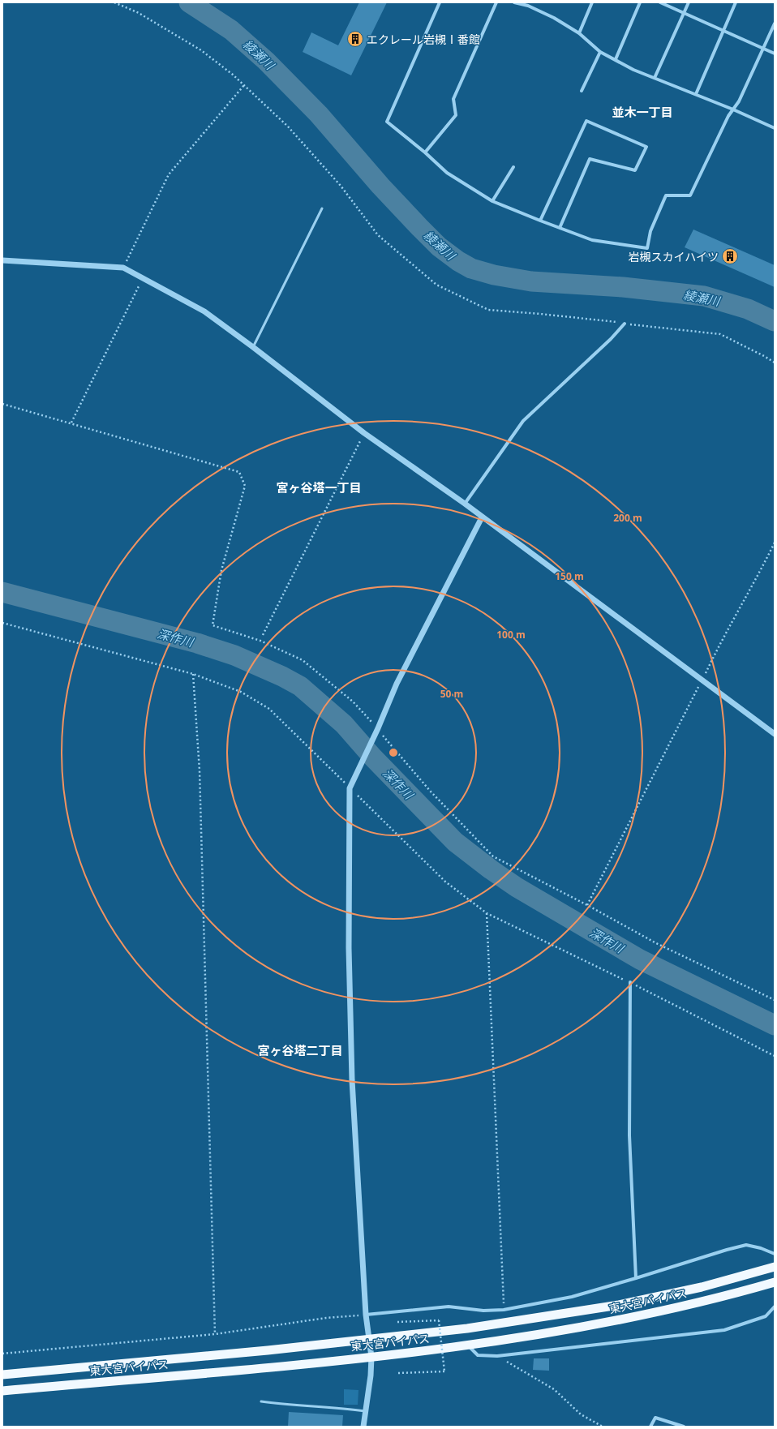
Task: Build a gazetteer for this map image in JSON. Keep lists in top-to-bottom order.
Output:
{
  "streets": {
    "highway": ["東大宮バイパス"]
  },
  "districts": ["並木一丁目", "宮ヶ谷塔一丁目", "宮ヶ谷塔二丁目"],
  "water": ["綾瀬川", "深作川"],
  "places": {
    "building": ["エクレール岩槻Ⅰ番館", "岩槻スカイハイツ"]
  },
  "rings": [
    "200 m",
    "150 m",
    "100 m",
    "50 m"
  ]
}
